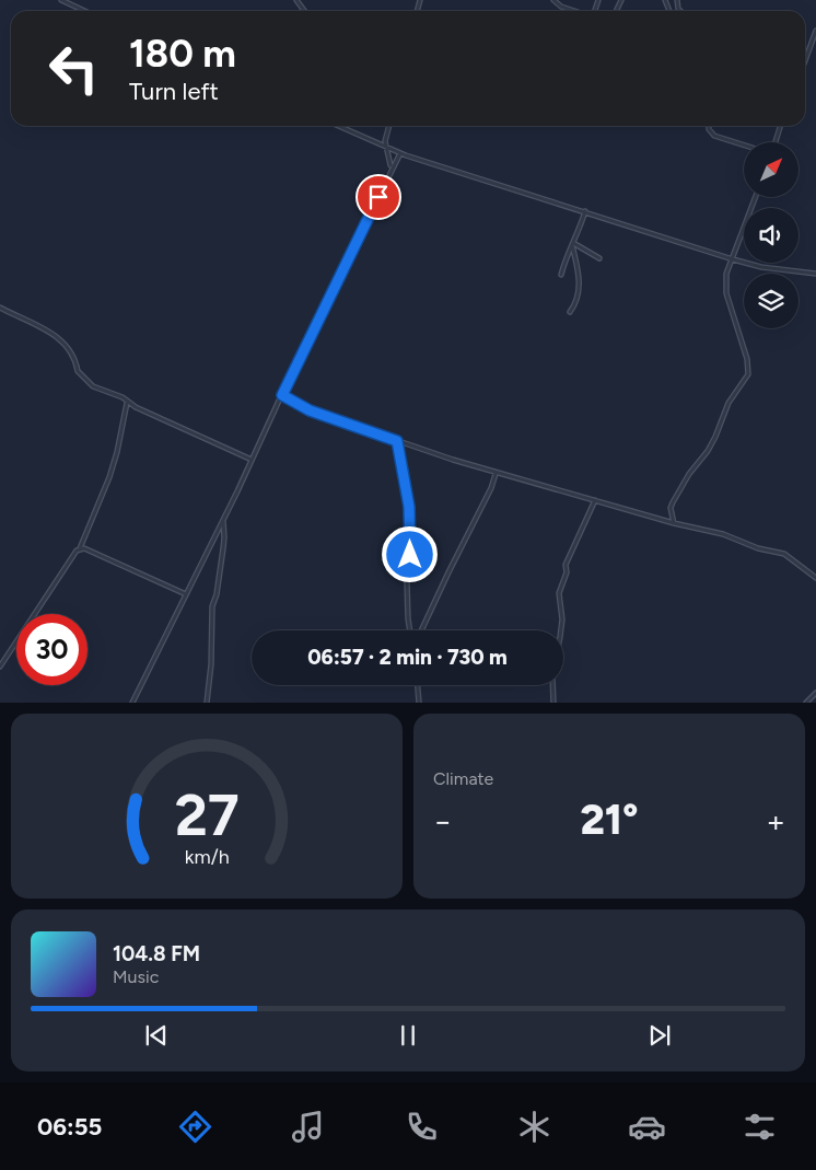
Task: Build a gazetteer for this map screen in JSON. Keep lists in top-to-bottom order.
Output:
{
  "north": "top right",
  "page": {
    "turn": ["180 m", "Turn left"],
    "limit": "30",
    "trip": "06:57 · 2 min · 730 m",
    "tile": "Climate",
    "heat": ["−", "21°", "+"],
    "song": ["104.8 FM", "Music"],
    "tabs": "06:55",
    "gauge": ["27", "km/h"]
  }
}
